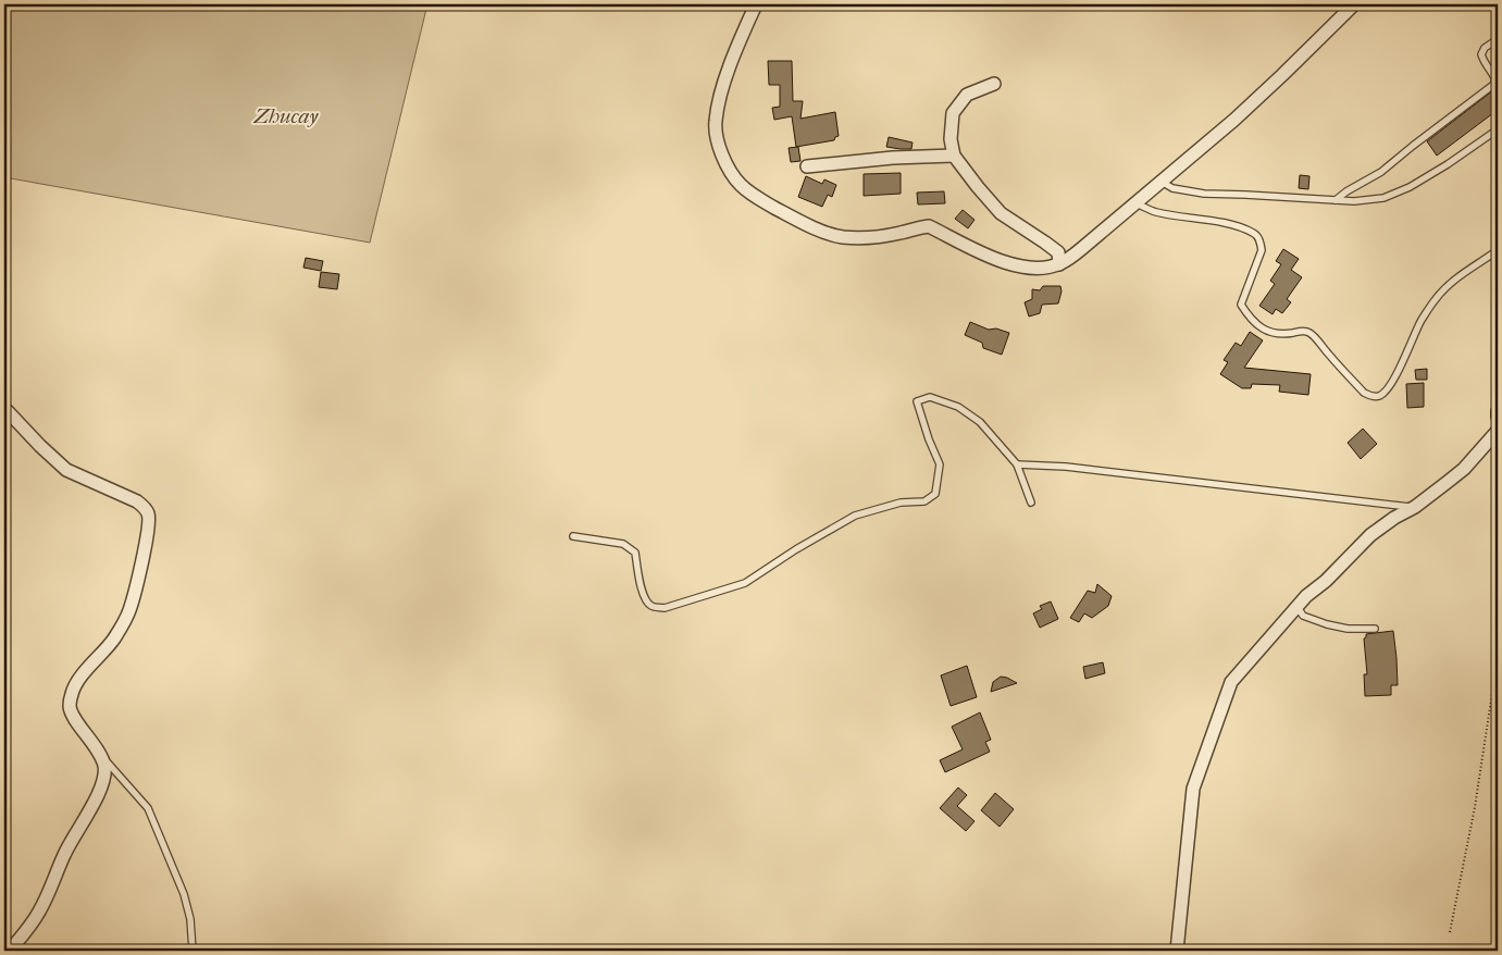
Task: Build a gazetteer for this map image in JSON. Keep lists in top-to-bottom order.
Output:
{
  "parks": ["Zhucay"]
}
